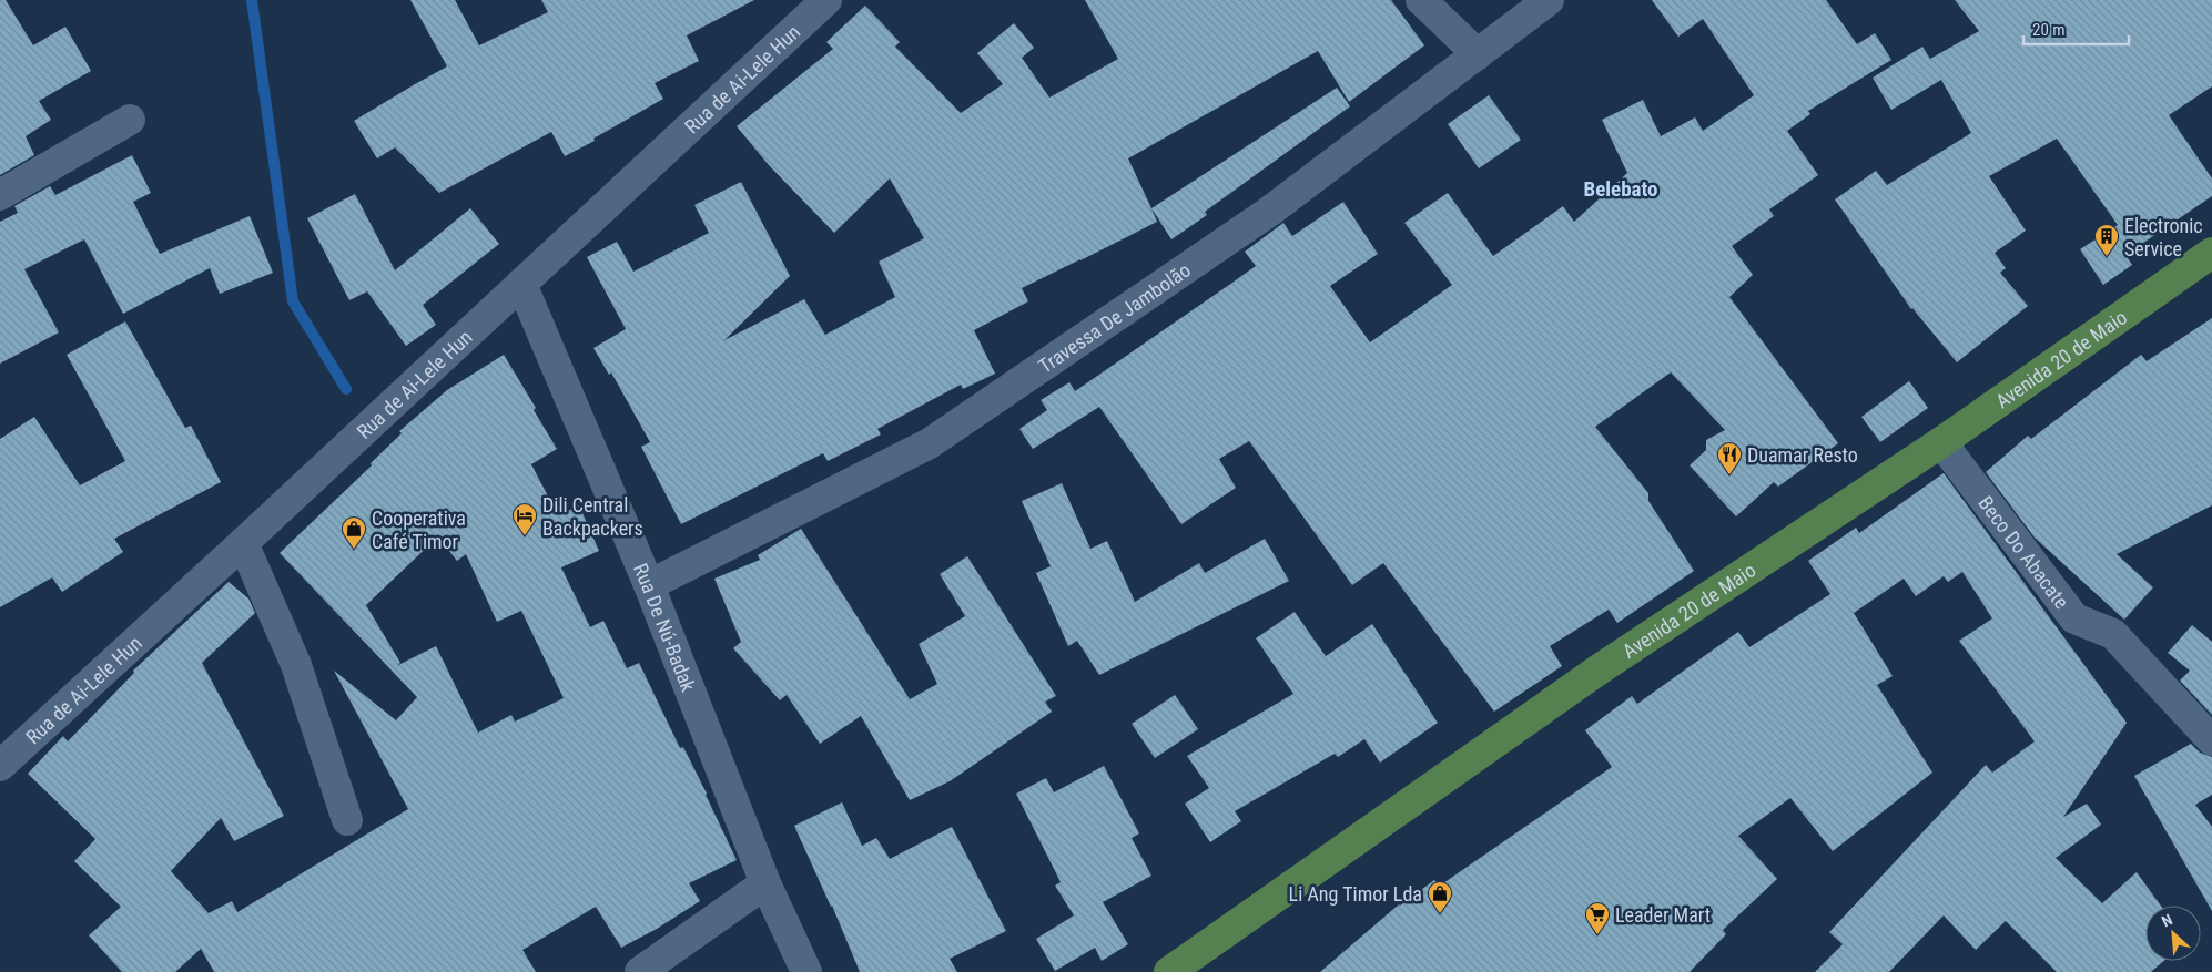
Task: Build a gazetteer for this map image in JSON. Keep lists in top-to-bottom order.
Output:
{
  "streets": {
    "main road": ["Avenida 20 de Maio"],
    "street": [
      "Rua de Ai-Lele Hun",
      "Travessa De Jambolão",
      "Beco Do Abacate",
      "Rua De Nú-Badak"
    ]
  },
  "crossings": [
    ["Rua de Ai-Lele Hun", "Rua De Nú-Badak"],
    ["Travessa De Jambolão", "Rua De Nú-Badak"],
    ["Avenida 20 de Maio", "Beco Do Abacate"]
  ],
  "districts": ["Belebato"],
  "places": {
    "building": ["Electronic Service"],
    "restaurant": ["Duamar Resto"],
    "hotel": ["Dili Central Backpackers"],
    "shop": ["Cooperativa Café Timor", "Li Ang Timor Lda"],
    "supermarket": ["Leader Mart"]
  },
  "scale_bar": "20 m",
  "north": "top left"
}
